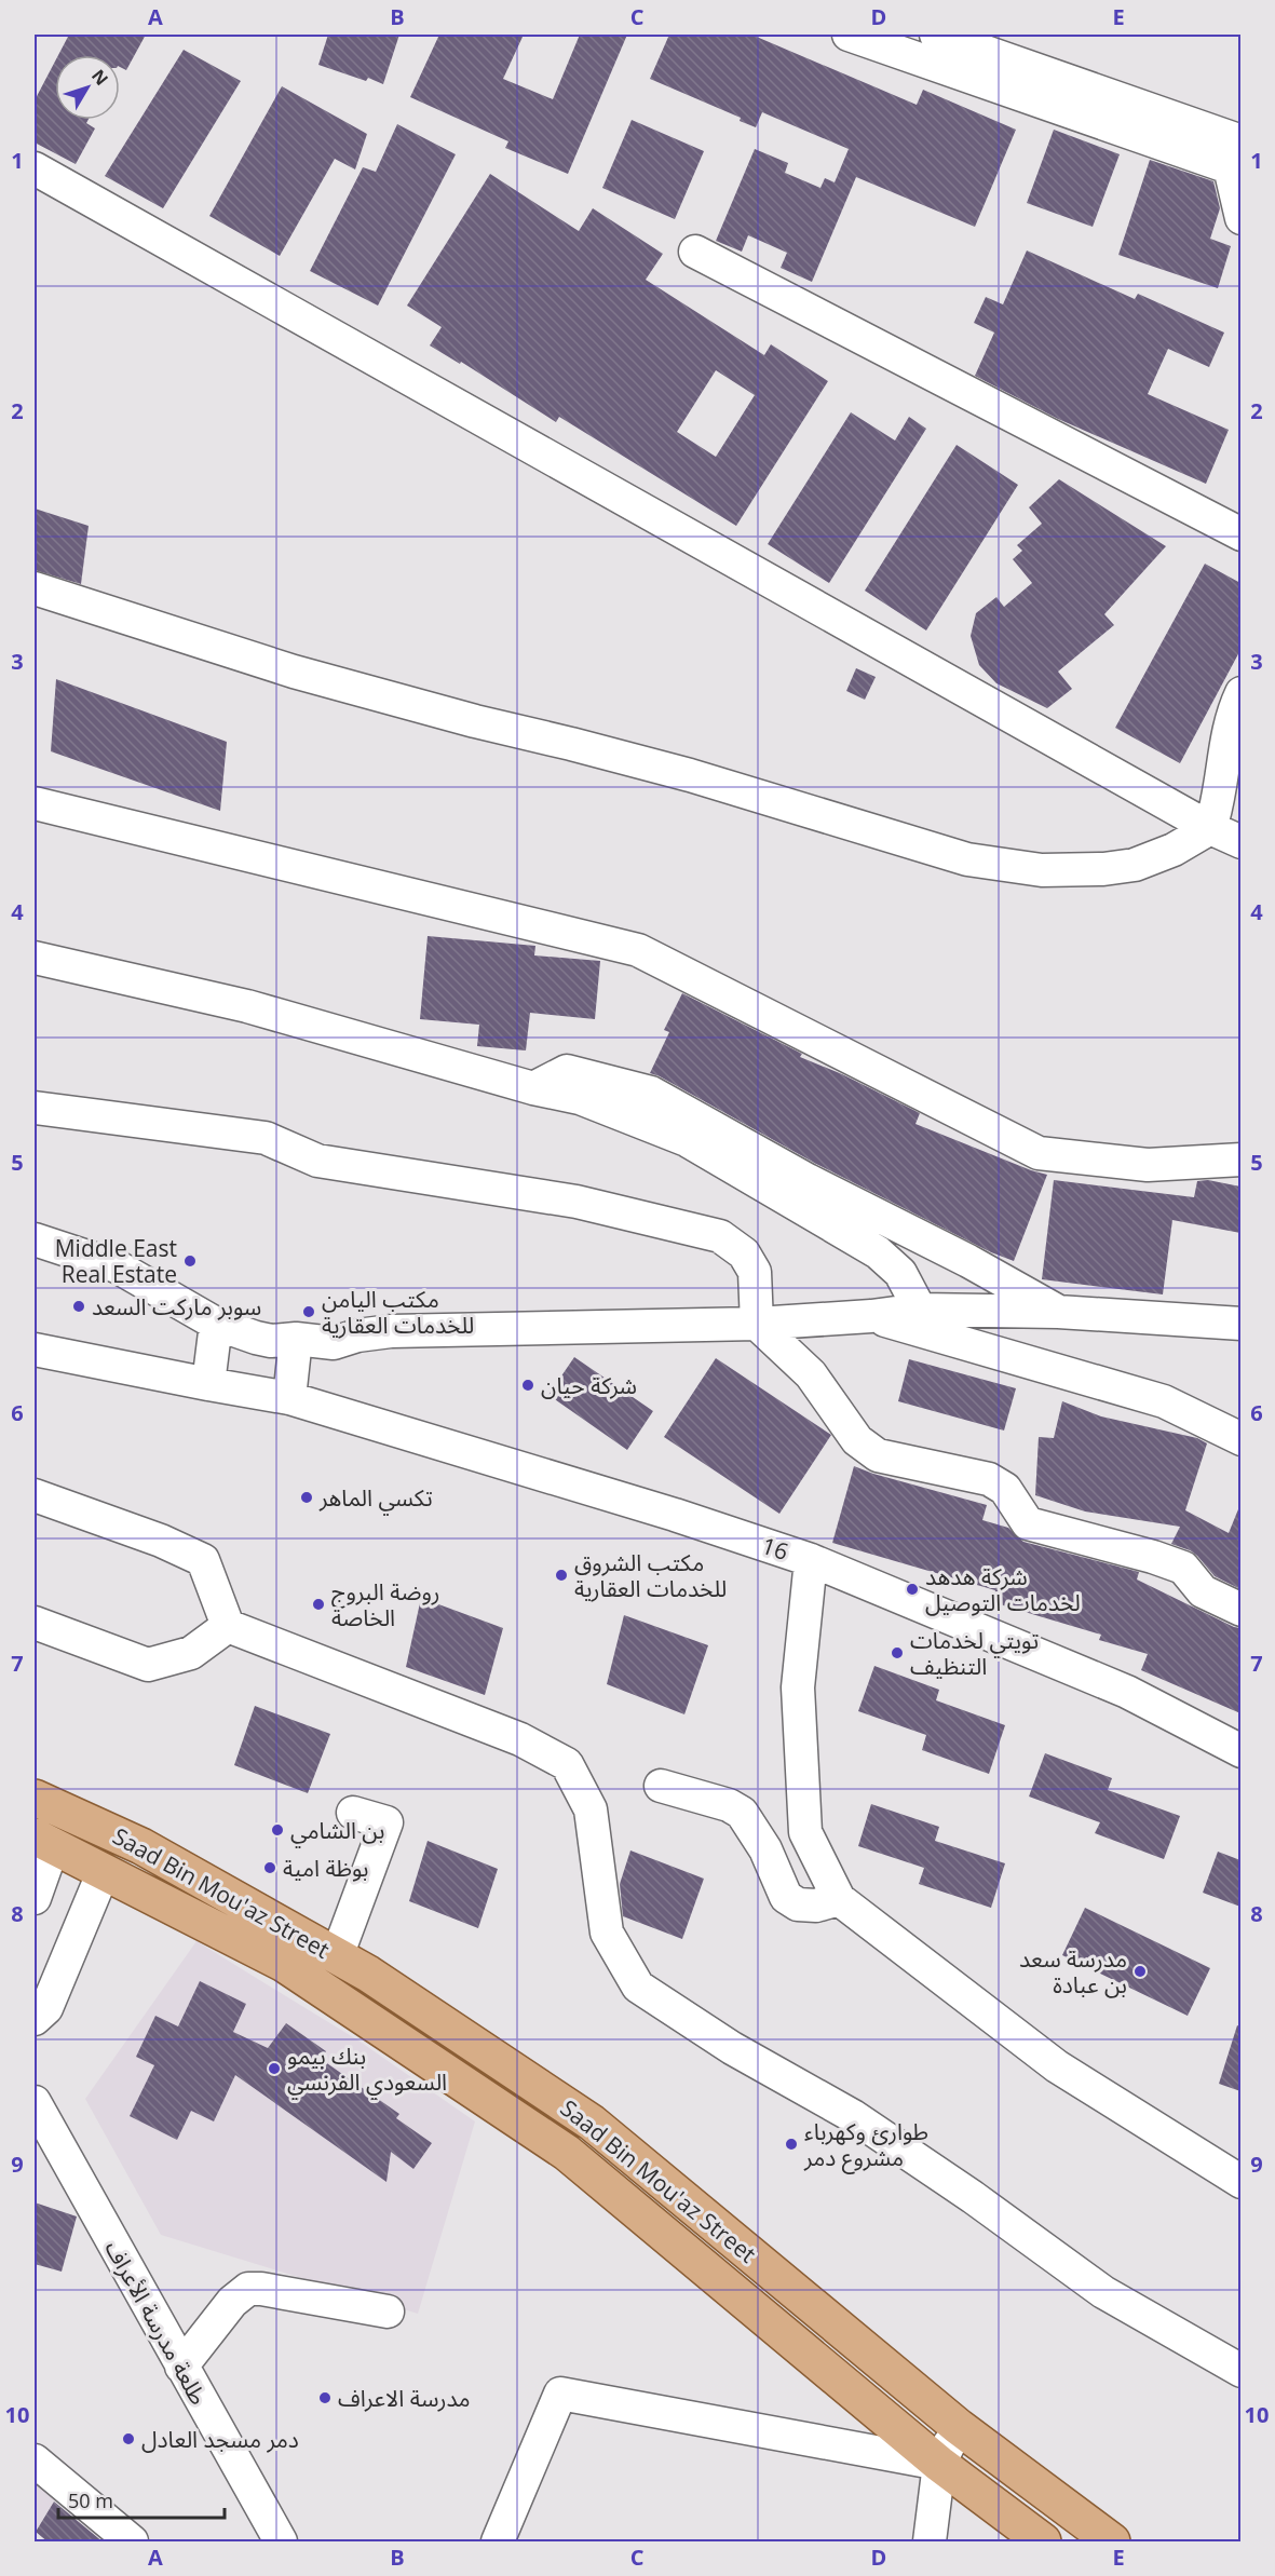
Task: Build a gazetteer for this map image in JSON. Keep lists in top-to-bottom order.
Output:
{
  "streets": {
    "main road": ["Saad Bin Mou'az Street"],
    "street": ["16", "طلعة مدرسة الأعراف"]
  },
  "places": [
    "Middle East Real Estate",
    "سوبر ماركت السعد",
    "مكتب اليامن للخدمات العقارية",
    "شركة حيان",
    "تكسي الماهر",
    "مكتب الشروق للخدمات العقارية",
    "شركة هدهد لخدمات التوصيل",
    "روضة البروج الخاصة",
    "تويتي لخدمات التنظيف",
    "بن الشامي",
    "بوظة امية",
    "مدرسة سعد بن عبادة",
    "بنك بيمو السعودي الفرنسي",
    "طوارئ وكهرباء مشروع دمر",
    "مدرسة الاعراف",
    "دمر مسجد العادل"
  ],
  "scale_bar": "50 m",
  "north": "top right",
  "grid": {
    "columns": [
      "A",
      "B",
      "C",
      "D",
      "E"
    ],
    "rows": [
      "1",
      "2",
      "3",
      "4",
      "5",
      "6",
      "7",
      "8",
      "9",
      "10"
    ]
  }
}
